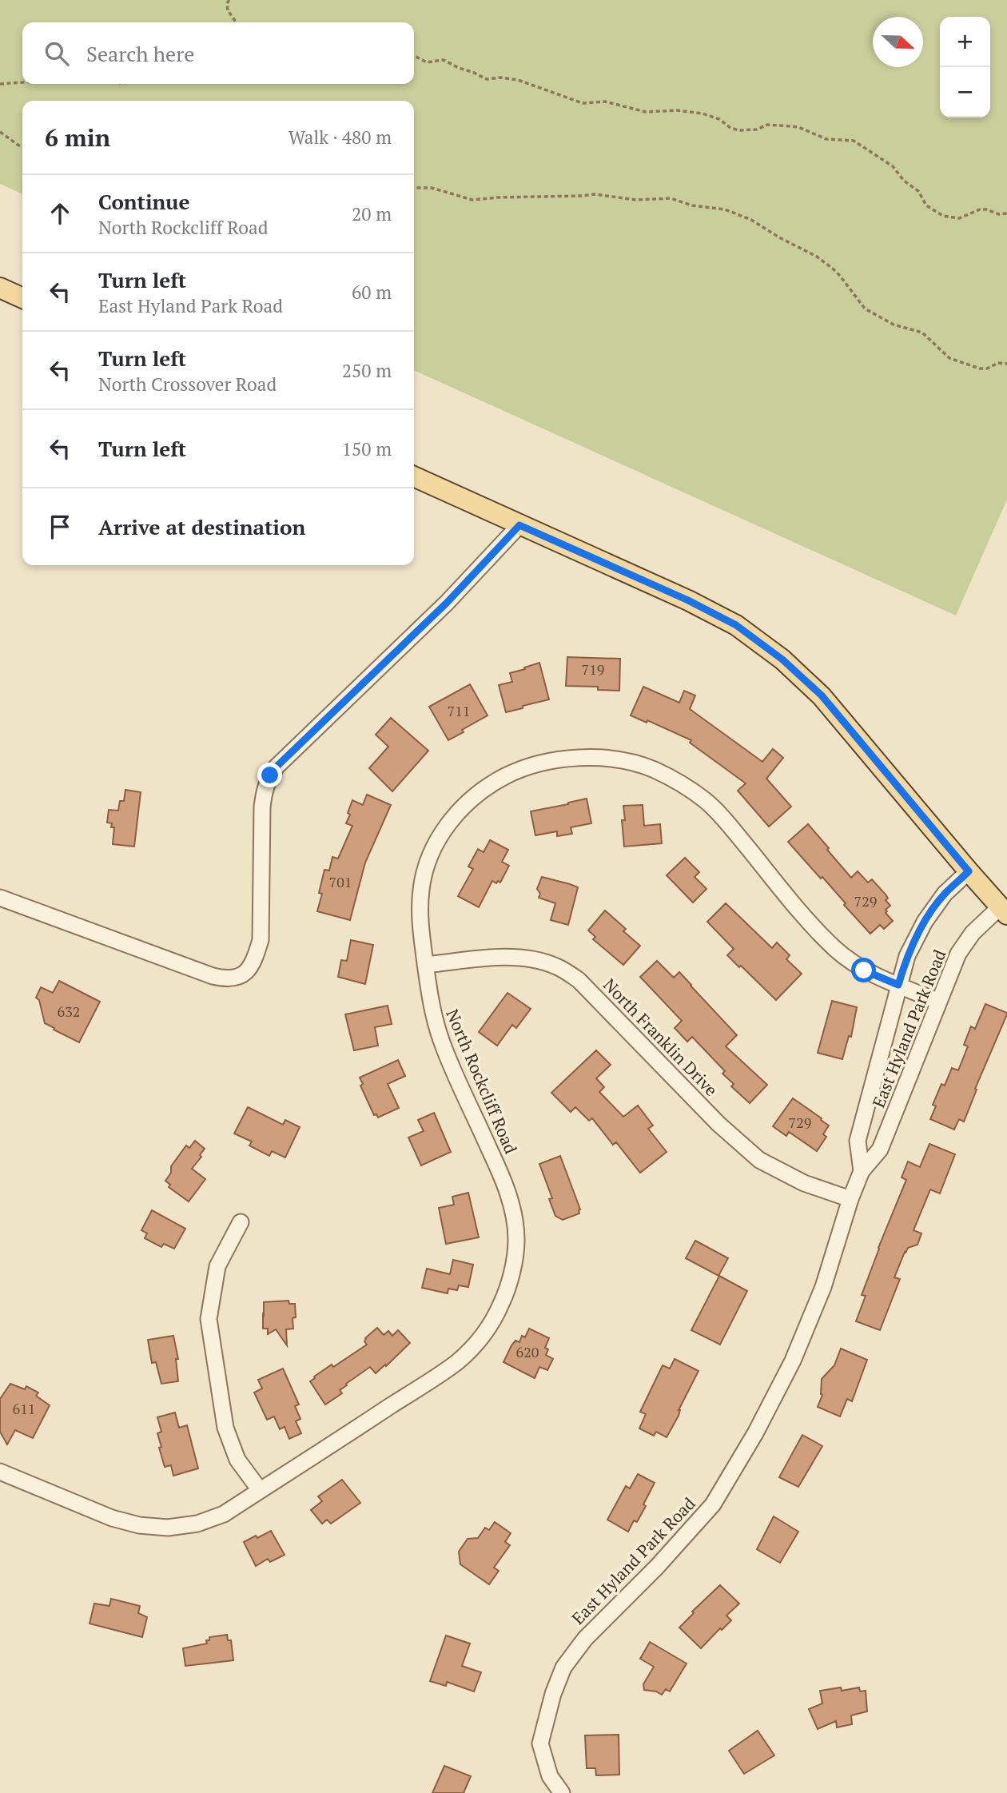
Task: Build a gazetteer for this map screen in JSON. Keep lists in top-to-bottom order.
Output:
{
  "streets": {
    "street": ["East Hyland Park Road", "North Franklin Drive", "North Rockcliff Road"]
  },
  "crossings": [
    ["East Hyland Park Road", "North Franklin Drive"],
    ["East Hyland Park Road", "North Rockcliff Road"],
    ["North Franklin Drive", "North Rockcliff Road"]
  ],
  "house_numbers": [
    "719",
    "711",
    "701",
    "729",
    "632",
    "729",
    "620",
    "611"
  ],
  "north": "right",
  "page": {
    "map_buttons": ["+", "−"],
    "search": "Search here",
    "heading": ["6 min", "Walk · 480 m"],
    "list": [
      ["Continue", "North Rockcliff Road", "20 m"],
      ["Turn left", "East Hyland Park Road", "60 m"],
      ["Turn left", "North Crossover Road", "250 m"],
      ["Turn left", "150 m"],
      "Arrive at destination"
    ]
  }
}
